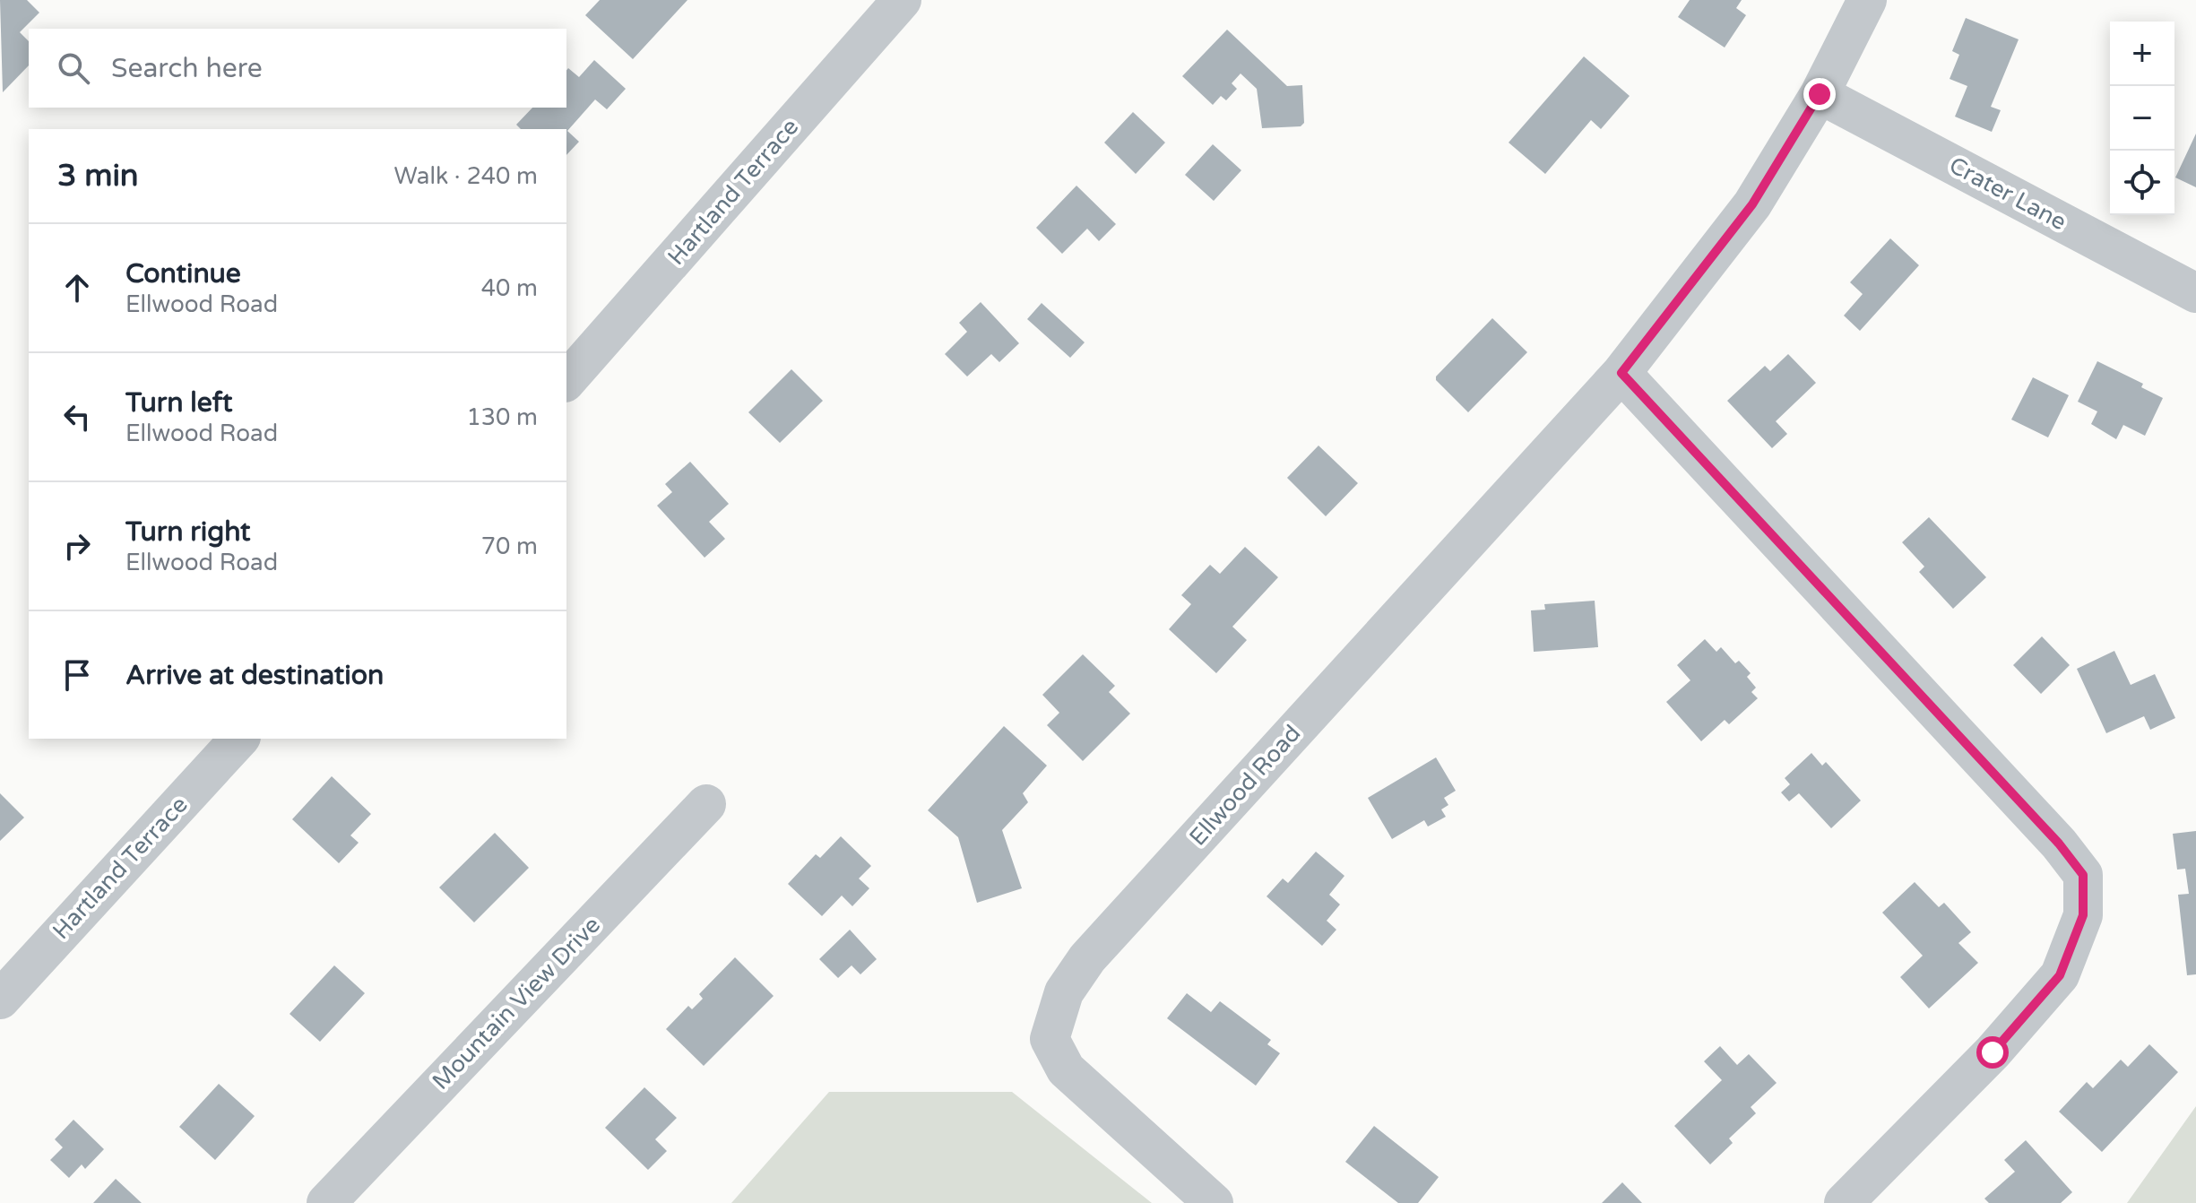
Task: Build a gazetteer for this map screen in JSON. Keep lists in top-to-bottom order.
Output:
{
  "streets": {
    "street": [
      "Hartland Terrace",
      "Crater Lane",
      "Ellwood Road",
      "Mountain View Drive"
    ]
  },
  "crossings": [
    ["Crater Lane", "Ellwood Road"]
  ],
  "page": {
    "map_buttons": ["+", "−"],
    "search": "Search here",
    "heading": ["3 min", "Walk · 240 m"],
    "list": [
      ["Continue", "Ellwood Road", "40 m"],
      ["Turn left", "Ellwood Road", "130 m"],
      ["Turn right", "Ellwood Road", "70 m"],
      "Arrive at destination"
    ]
  }
}
